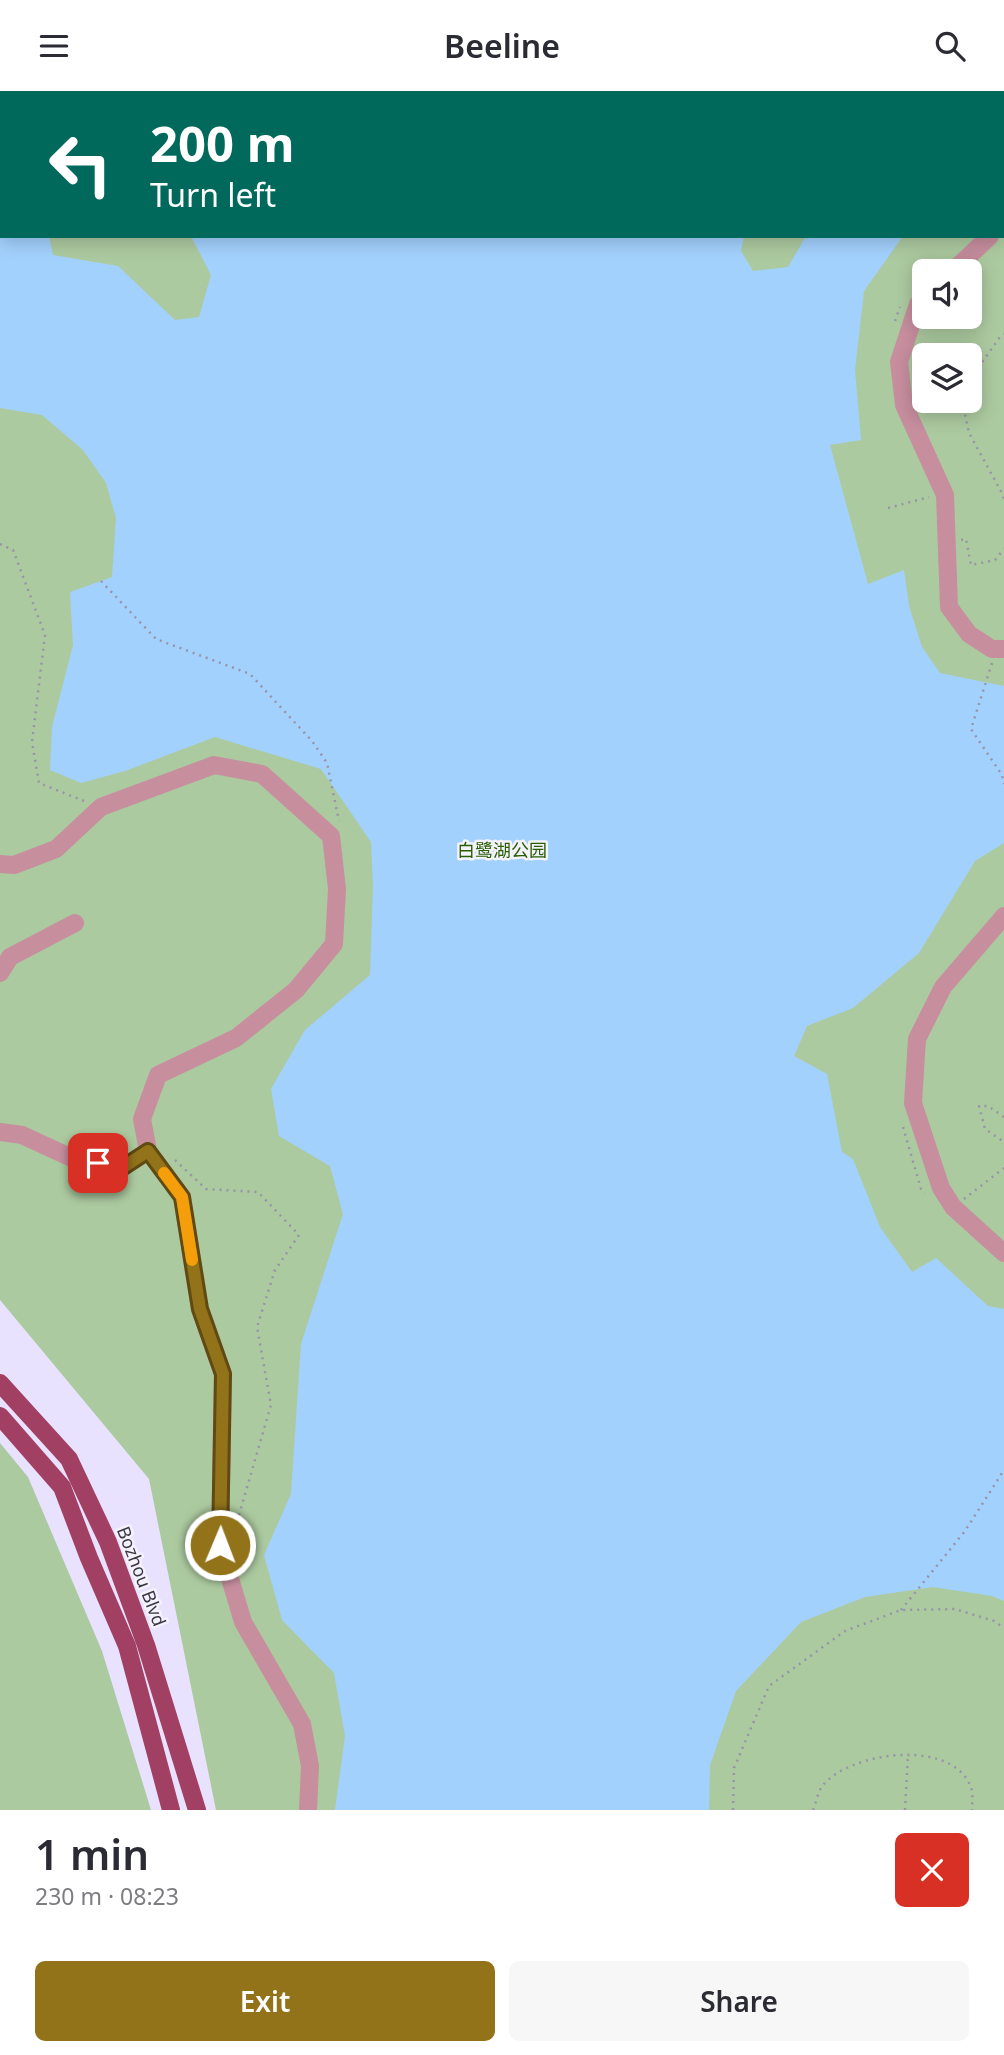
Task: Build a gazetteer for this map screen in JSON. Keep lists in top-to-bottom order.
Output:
{
  "streets": {
    "main road": ["Bozhou Blvd"]
  },
  "parks": ["白鹭湖公园"],
  "page": {
    "header": "Beeline",
    "turn": ["200 m", "Turn left"],
    "heading": ["1 min", "230 m · 08:23"],
    "buttons": ["Exit", "Share"]
  }
}
